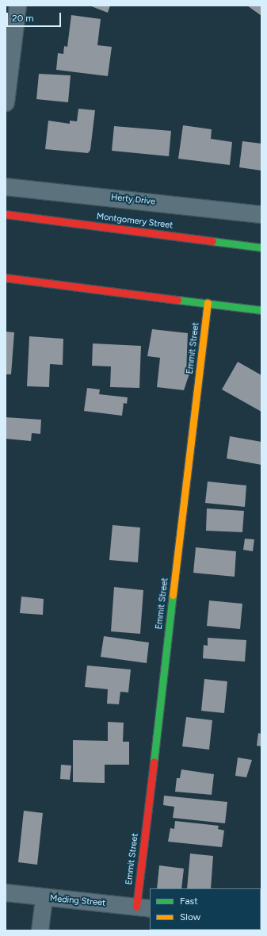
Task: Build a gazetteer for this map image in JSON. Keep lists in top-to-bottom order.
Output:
{
  "streets": {
    "street": [
      "Herty Drive",
      "Montgomery Street",
      "Emmit Street",
      "Meding Street"
    ]
  },
  "crossings": [
    ["Emmit Street", "Meding Street"]
  ],
  "legend": ["Fast", "Slow"],
  "scale_bar": "20 m"
}
